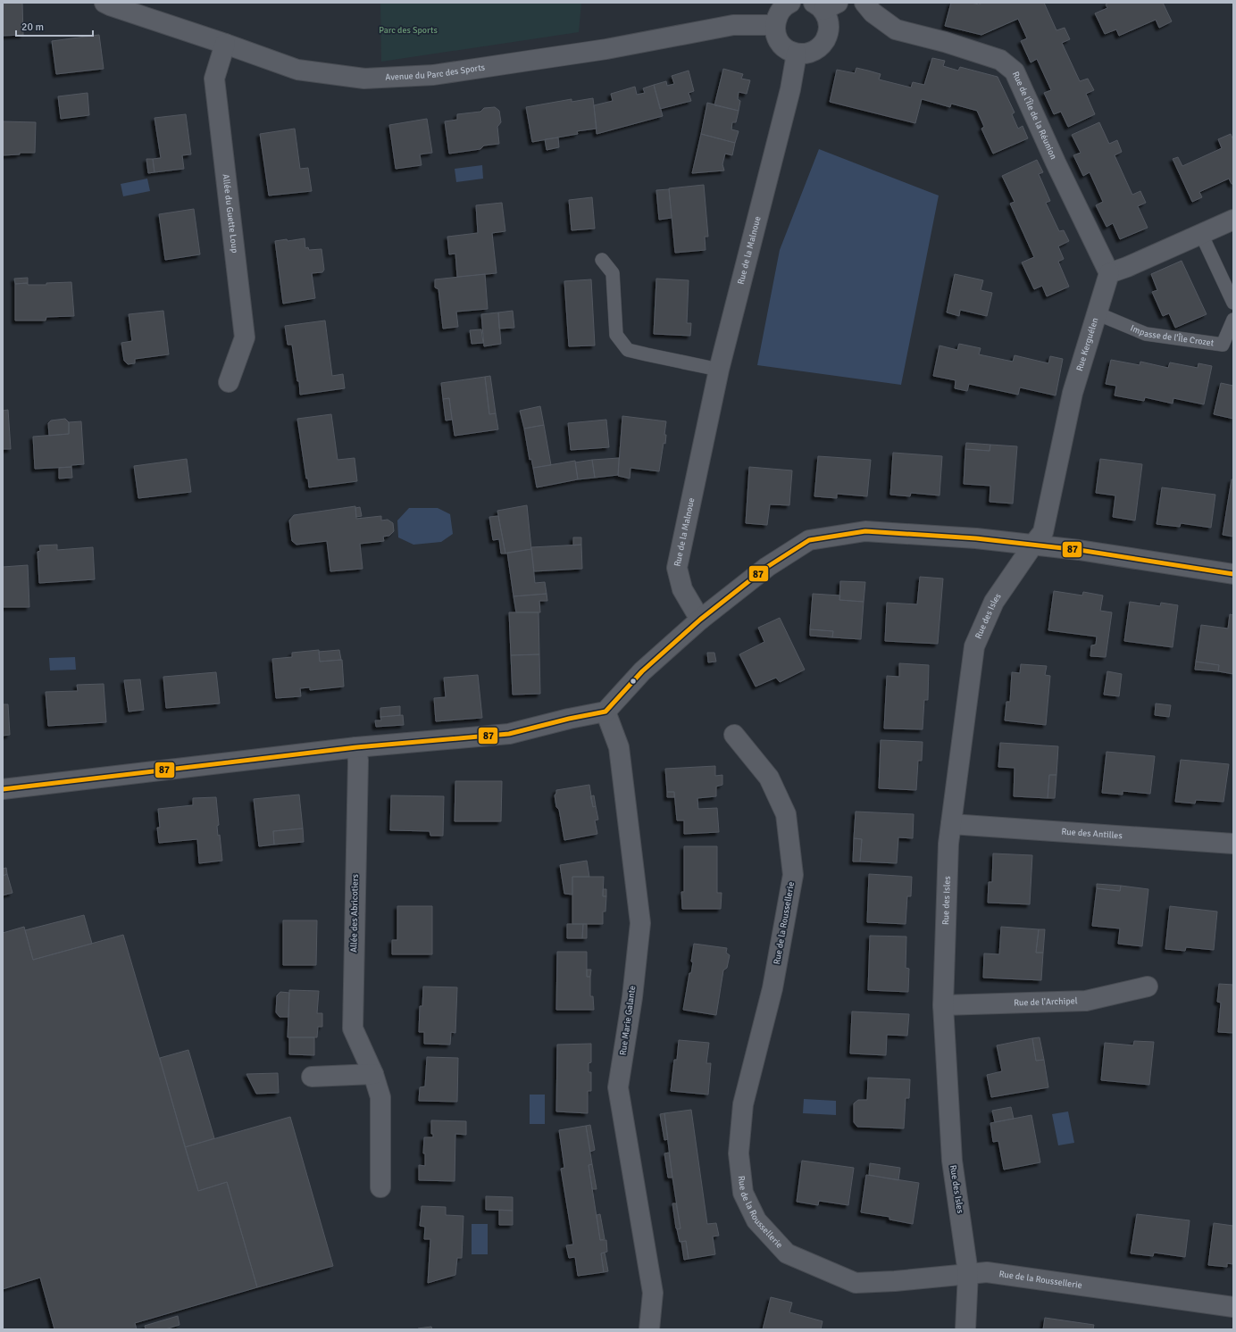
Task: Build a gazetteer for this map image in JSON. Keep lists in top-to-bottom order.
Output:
{
  "streets": {
    "street": [
      "Avenue du Parc des Sports",
      "Rue de l'Île de la Réunion",
      "Allée du Guette Loup",
      "Rue de la Malnoue",
      "Rue Kerguélen",
      "Rue des Isles",
      "Rue des Antilles",
      "Allée des Abricotiers",
      "Rue de la Roussellerie",
      "Rue de l'Archipel",
      "Rue Marie Galante"
    ],
    "lane": ["Impasse de l'Île Crozet"]
  },
  "crossings": [
    ["Avenue du Parc des Sports", "Allée du Guette Loup"],
    ["Rue de l'Île de la Réunion", "Rue Kerguélen"],
    ["Impasse de l'Île Crozet", "Rue Kerguélen"],
    ["Rue Kerguélen", "Rue des Isles"],
    ["Rue des Isles", "Rue des Antilles"],
    ["Rue des Isles", "Rue de la Roussellerie"],
    ["Rue des Isles", "Rue de l'Archipel"]
  ],
  "parks": ["Parc des Sports"],
  "lines": ["transit line 87"],
  "scale_bar": "20 m"
}
